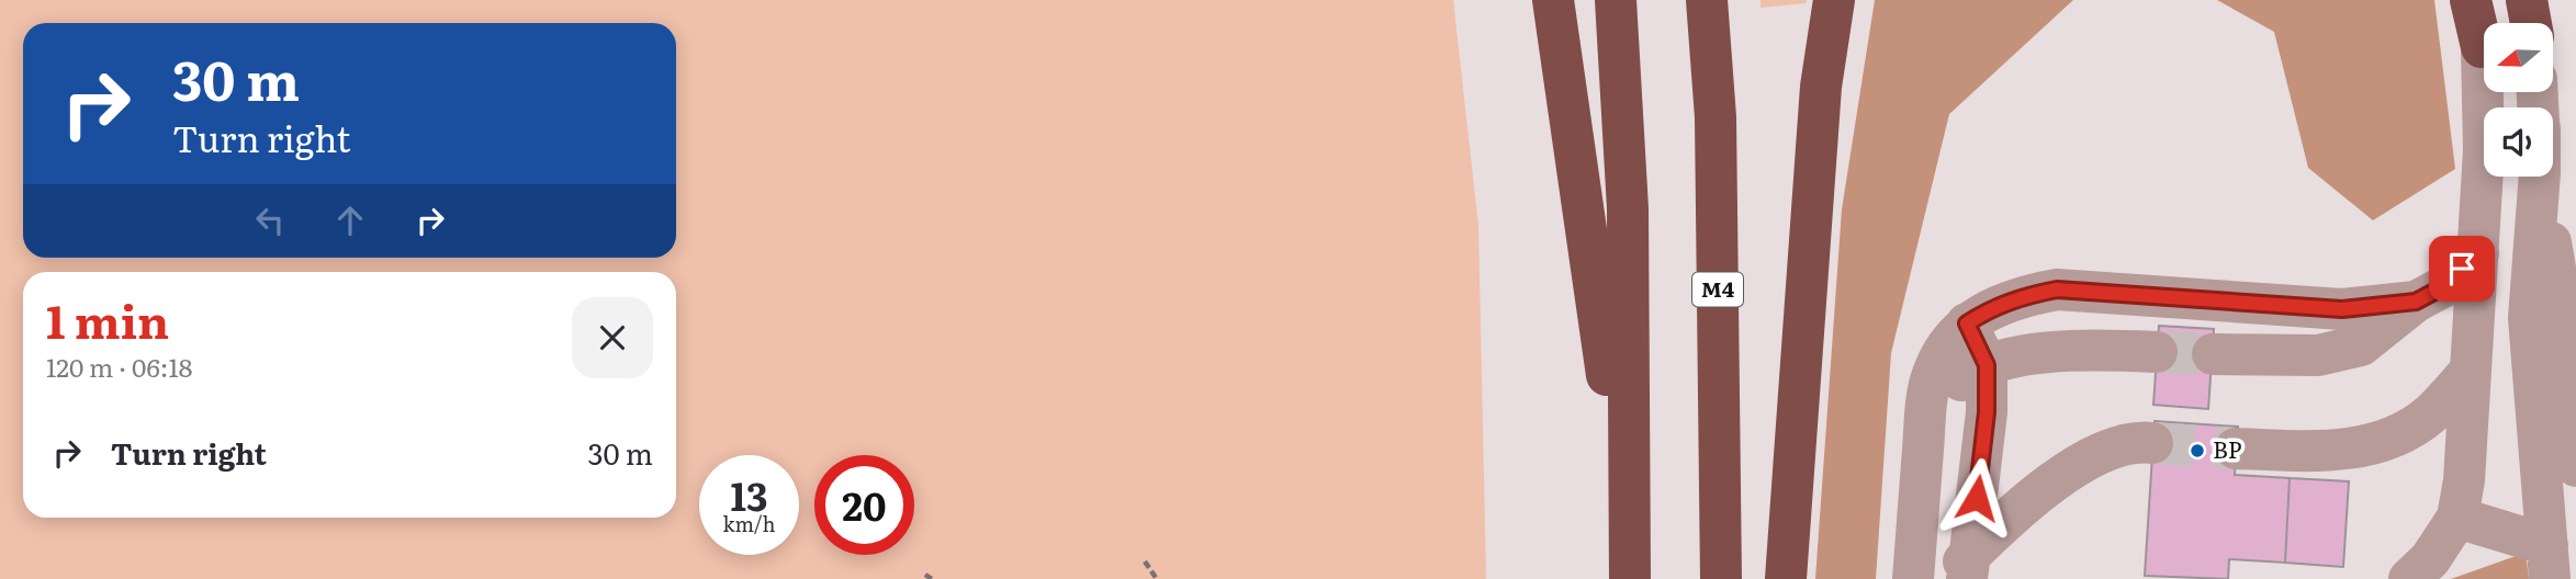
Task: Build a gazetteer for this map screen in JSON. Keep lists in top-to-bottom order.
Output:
{
  "streets": {
    "highway": ["M4"]
  },
  "places": ["BP"],
  "north": "left",
  "page": {
    "turn": ["30 m", "Turn right"],
    "heading": ["1 min", "120 m · 06:18"],
    "list": [
      {
        "name": "Turn right",
        "value": "30 m"
      }
    ],
    "speed": "13 km/h",
    "limit": "20"
  }
}
